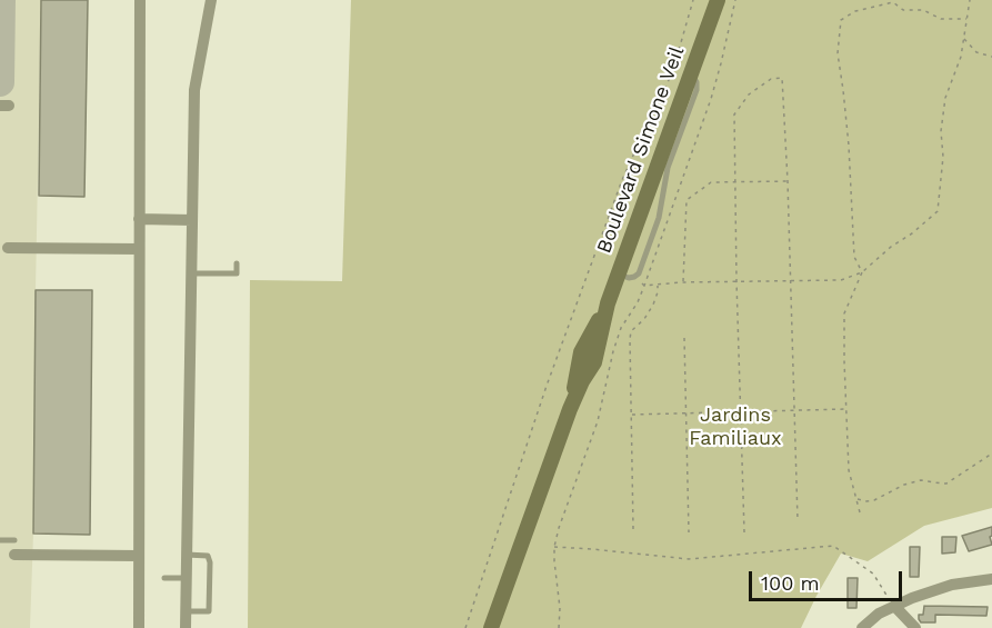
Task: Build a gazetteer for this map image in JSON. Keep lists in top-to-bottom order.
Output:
{
  "streets": {
    "main road": ["Boulevard Simone Veil"]
  },
  "parks": ["Jardins Familiaux"],
  "scale_bar": "100 m"
}
